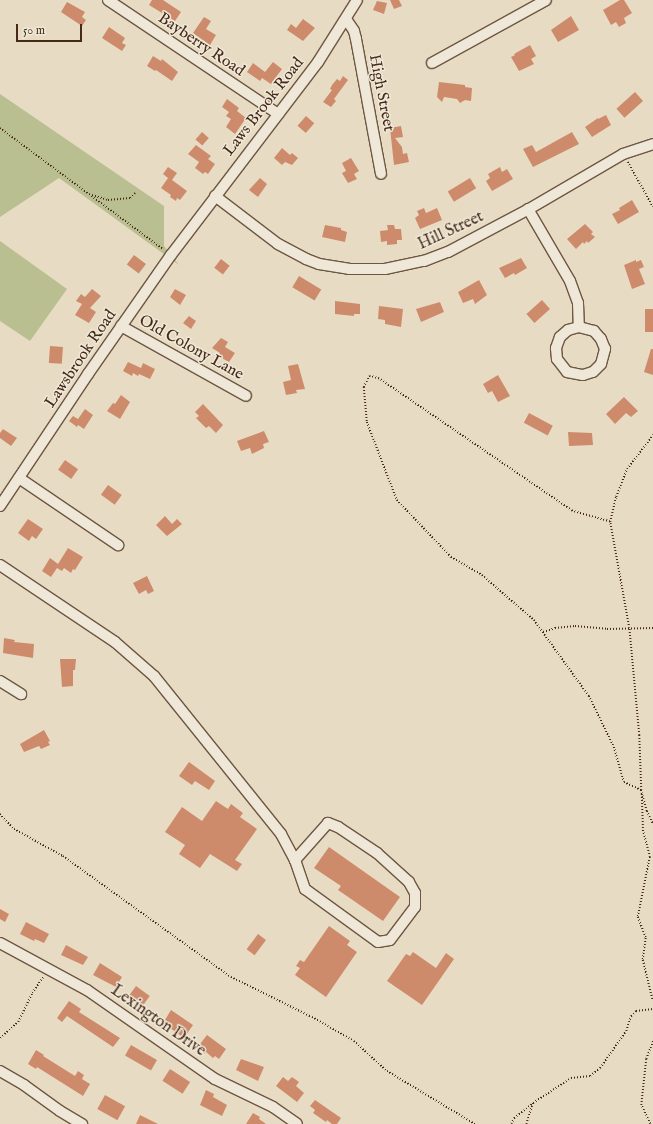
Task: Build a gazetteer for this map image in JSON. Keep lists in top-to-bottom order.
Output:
{
  "streets": {
    "street": [
      "Bayberry Road",
      "High Street",
      "Laws Brook Road",
      "Hill Street",
      "Old Colony Lane",
      "Lawsbrook Road",
      "Lexington Drive"
    ]
  },
  "crossings": [
    ["Bayberry Road", "Laws Brook Road"],
    ["High Street", "Laws Brook Road"],
    ["Laws Brook Road", "Hill Street"],
    ["Laws Brook Road", "Lawsbrook Road"],
    ["Old Colony Lane", "Lawsbrook Road"]
  ],
  "scale_bar": "50 m"
}
